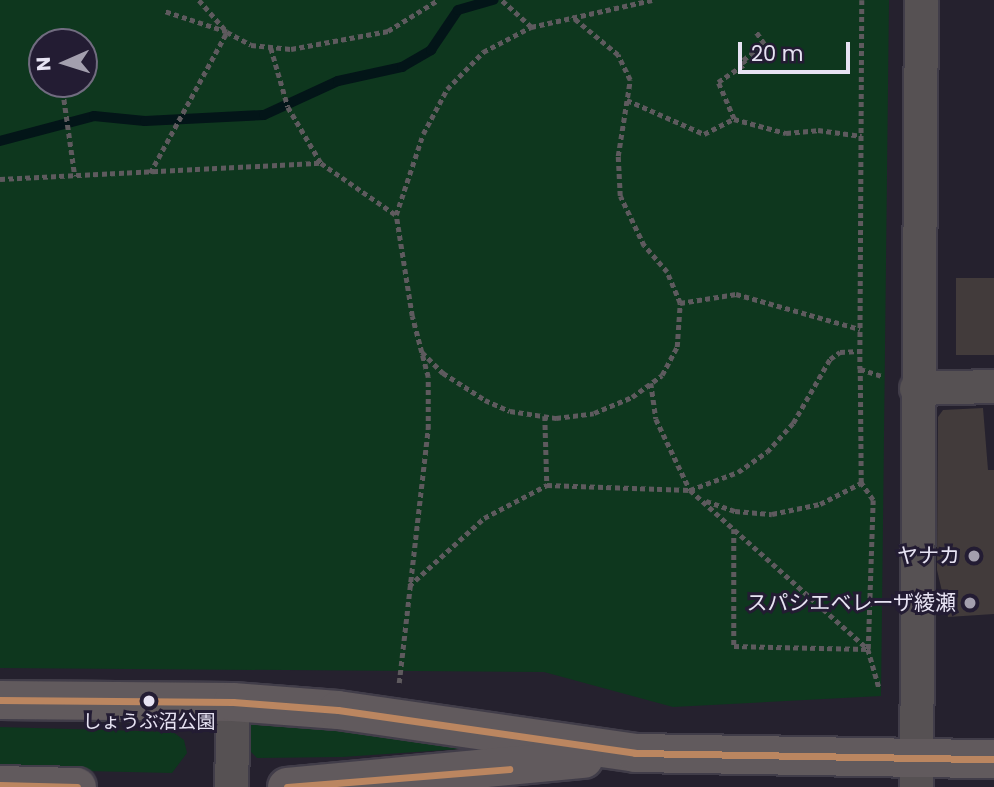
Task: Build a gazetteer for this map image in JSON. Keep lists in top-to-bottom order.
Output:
{
  "places": ["ヤナカ", "スパシエベレーザ綾瀬", "しょうぶ沼公園"],
  "scale_bar": "20 m",
  "north": "left"
}
